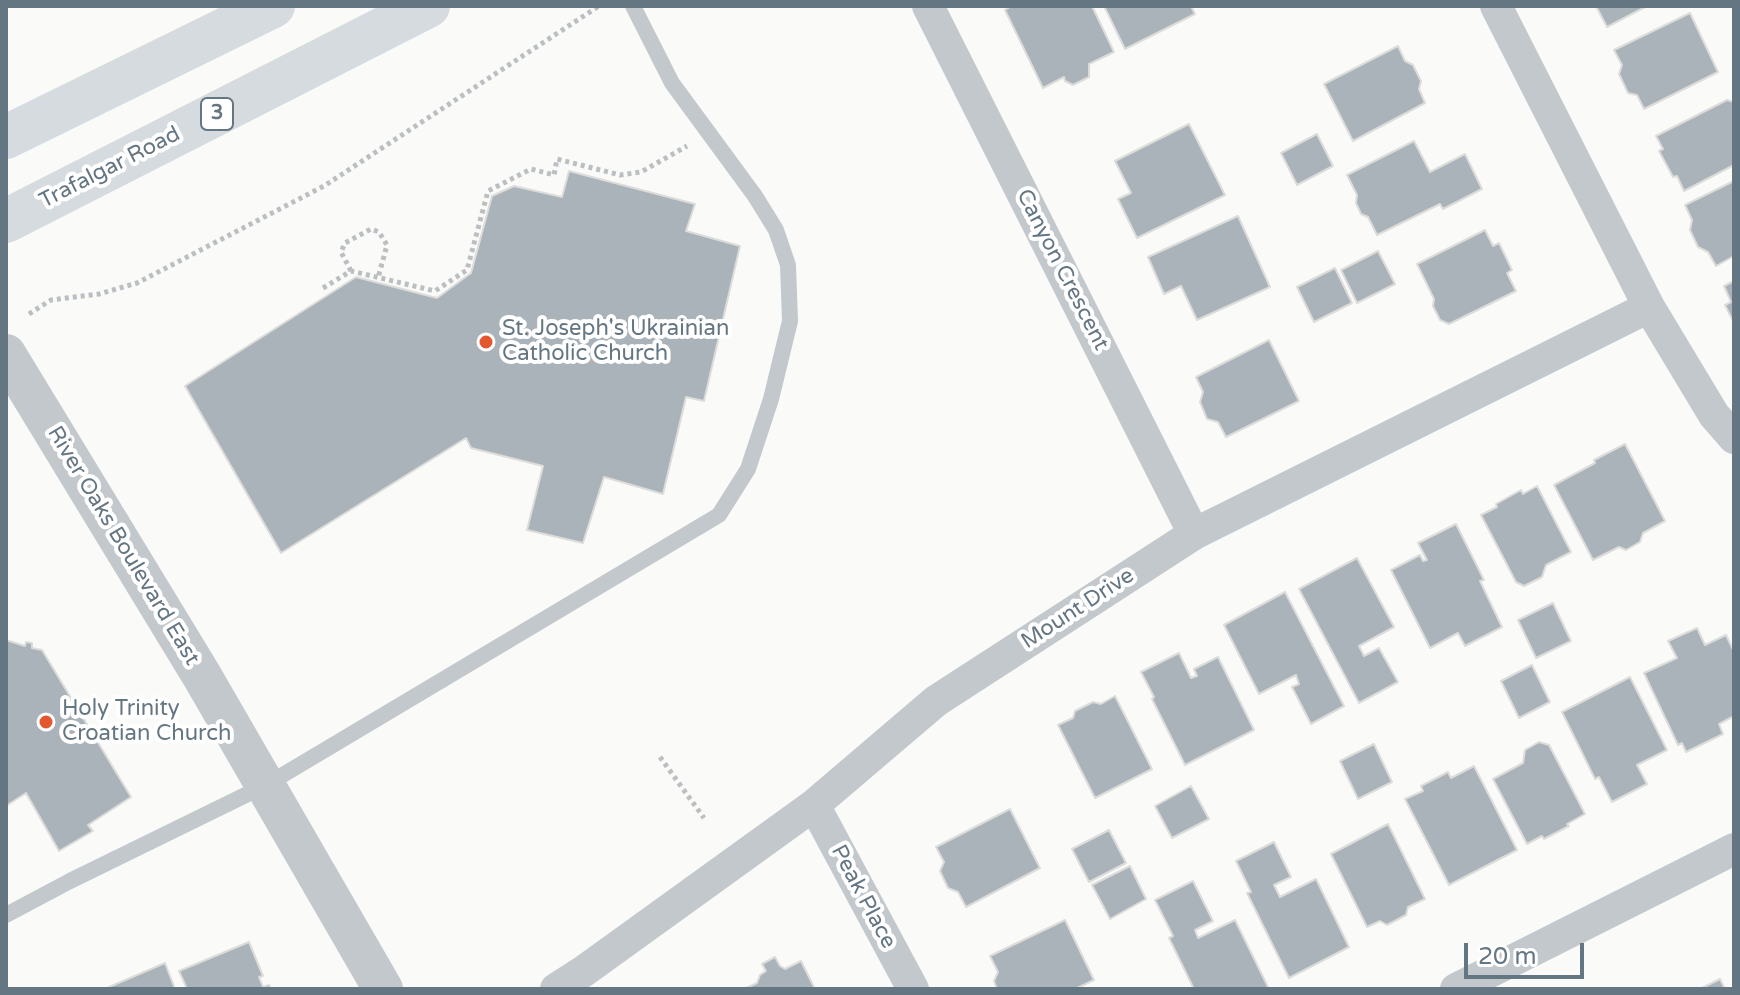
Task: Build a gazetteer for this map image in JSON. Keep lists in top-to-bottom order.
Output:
{
  "streets": {
    "main road": ["3", "Trafalgar Road"],
    "street": [
      "Canyon Crescent",
      "River Oaks Boulevard East",
      "Mount Drive",
      "Peak Place"
    ]
  },
  "crossings": [
    ["Canyon Crescent", "Mount Drive"],
    ["Mount Drive", "Peak Place"]
  ],
  "places": ["St. Joseph's Ukrainian Catholic Church", "Holy Trinity Croatian Church"],
  "scale_bar": "20 m"
}
